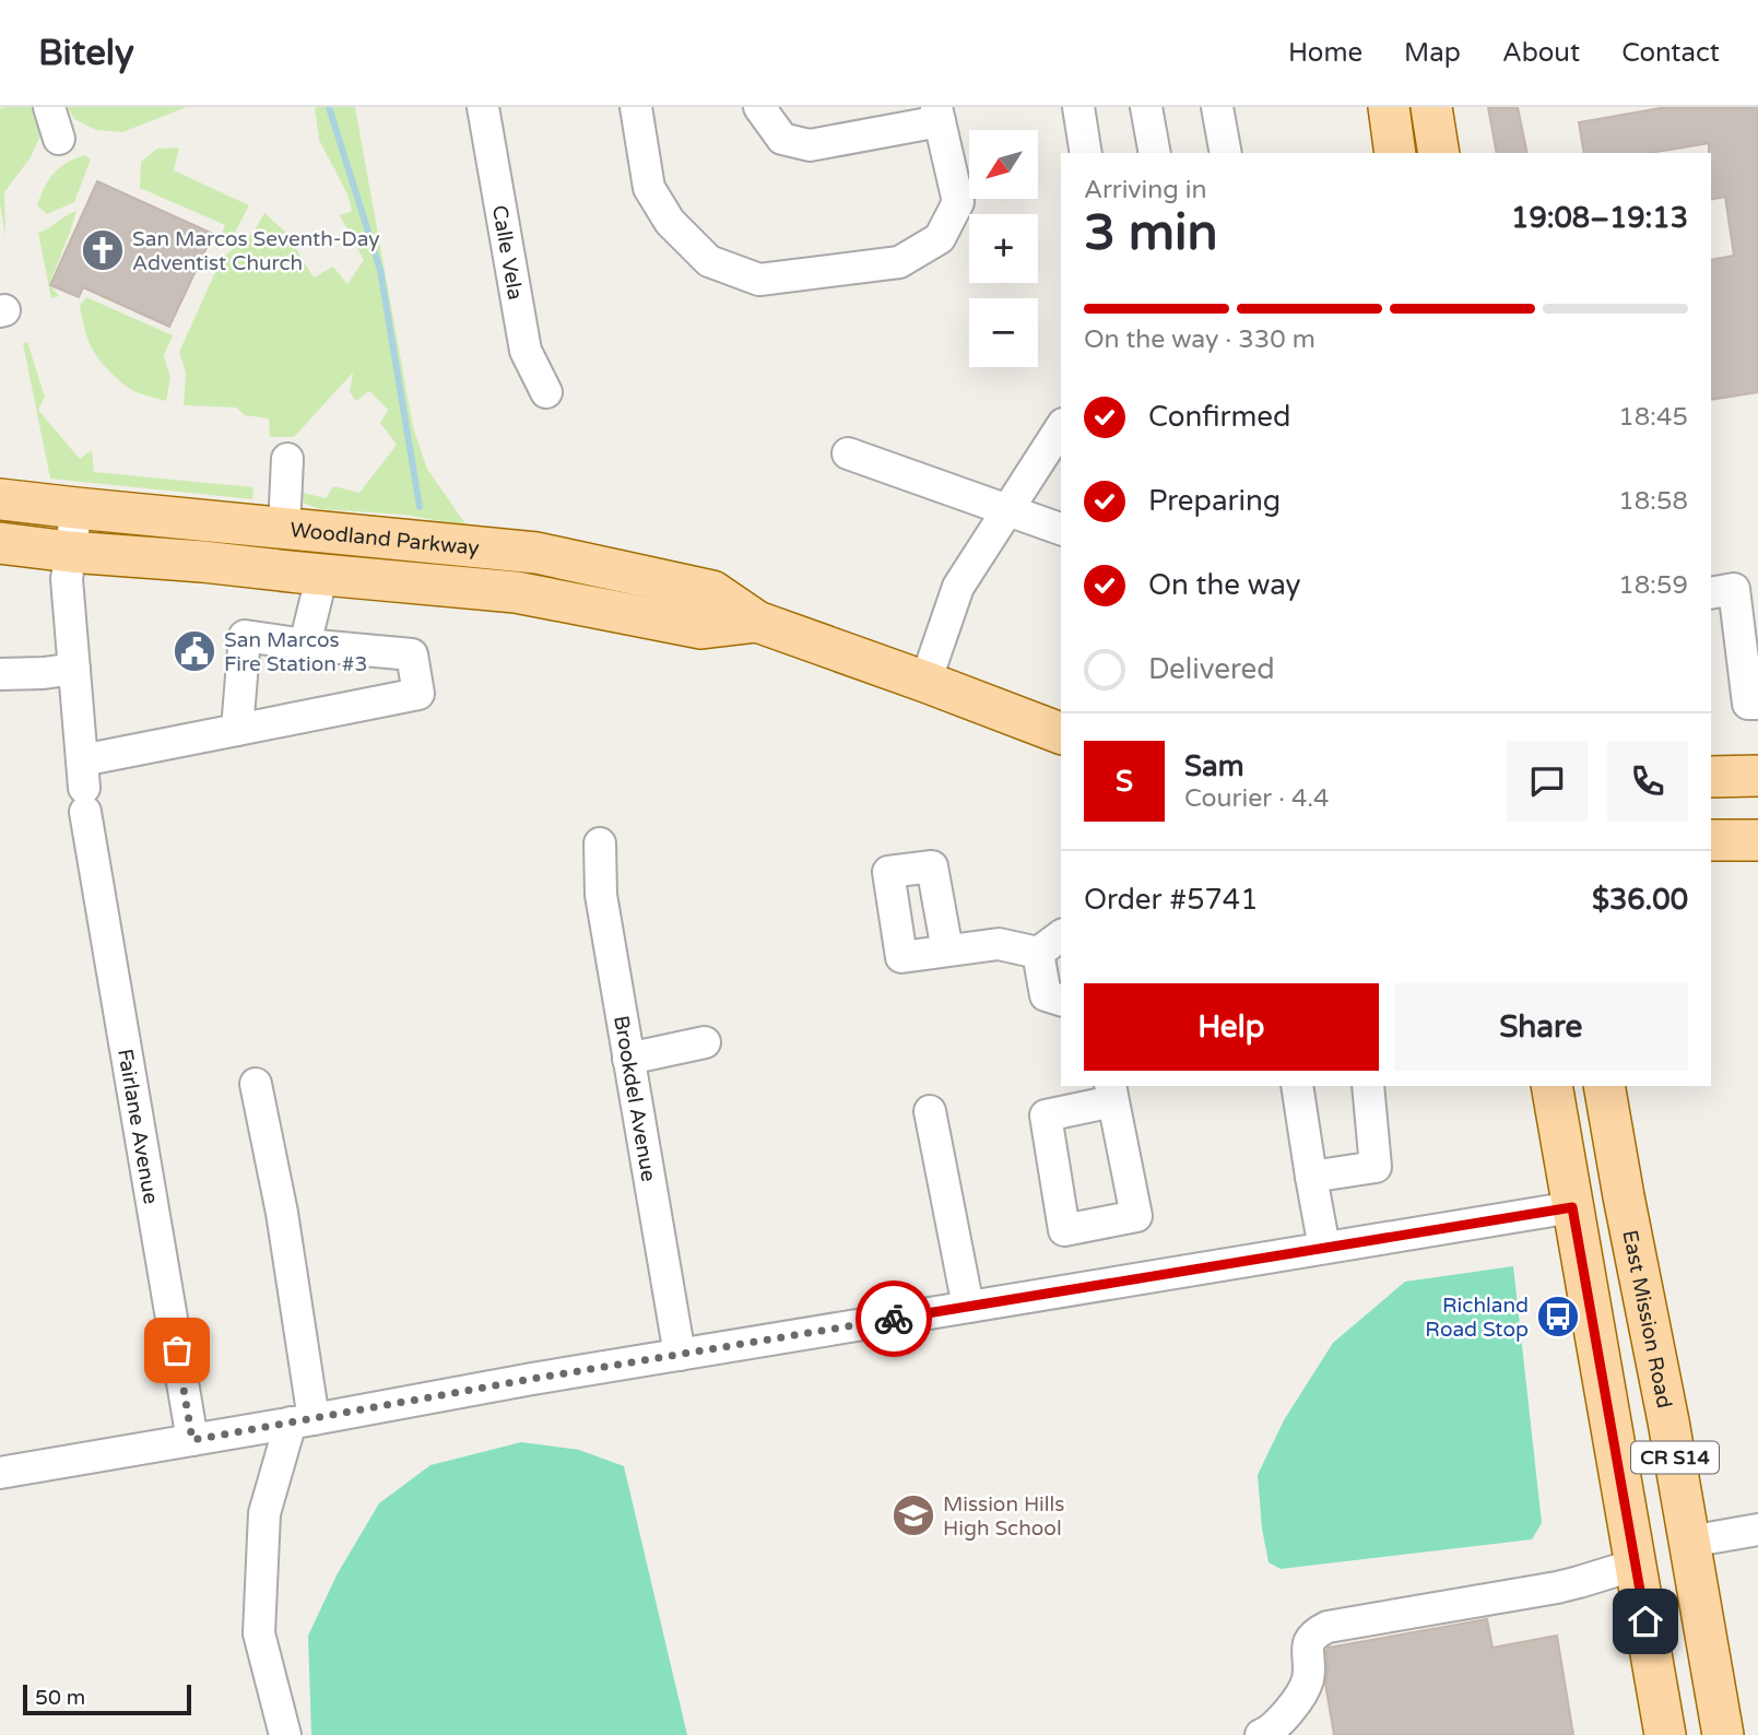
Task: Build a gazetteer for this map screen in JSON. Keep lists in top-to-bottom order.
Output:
{
  "streets": {
    "main road": ["Woodland Parkway", "East Mission Road", "CR S14"],
    "street": ["Calle Vela", "Brookdel Avenue", "Fairlane Avenue"]
  },
  "crossings": [
    ["Woodland Parkway", "Fairlane Avenue"]
  ],
  "places": {
    "church": ["San Marcos Seventh-Day Adventist Church"],
    "public building": ["San Marcos Fire Station #3"],
    "bus stop": ["Richland Road Stop"],
    "school or university": ["Mission Hills High School"]
  },
  "scale_bar": "50 m",
  "north": "bottom left",
  "page": {
    "header": "Bitely",
    "nav": [
      "Home",
      "Map",
      "About",
      "Contact"
    ],
    "map_buttons": ["+", "−"],
    "heading": ["3 min", "Arriving in", "19:08–19:13"],
    "panel": [
      "Sam",
      "Courier · 4.4",
      "Order #5741",
      "$36.00"
    ],
    "bar": "On the way · 330 m",
    "list": [
      ["Confirmed", "18:45"],
      ["Preparing", "18:58"],
      ["On the way", "18:59"],
      "Delivered"
    ],
    "round": "S",
    "buttons": ["Help", "Share"],
    "scale": "50 m"
  }
}
